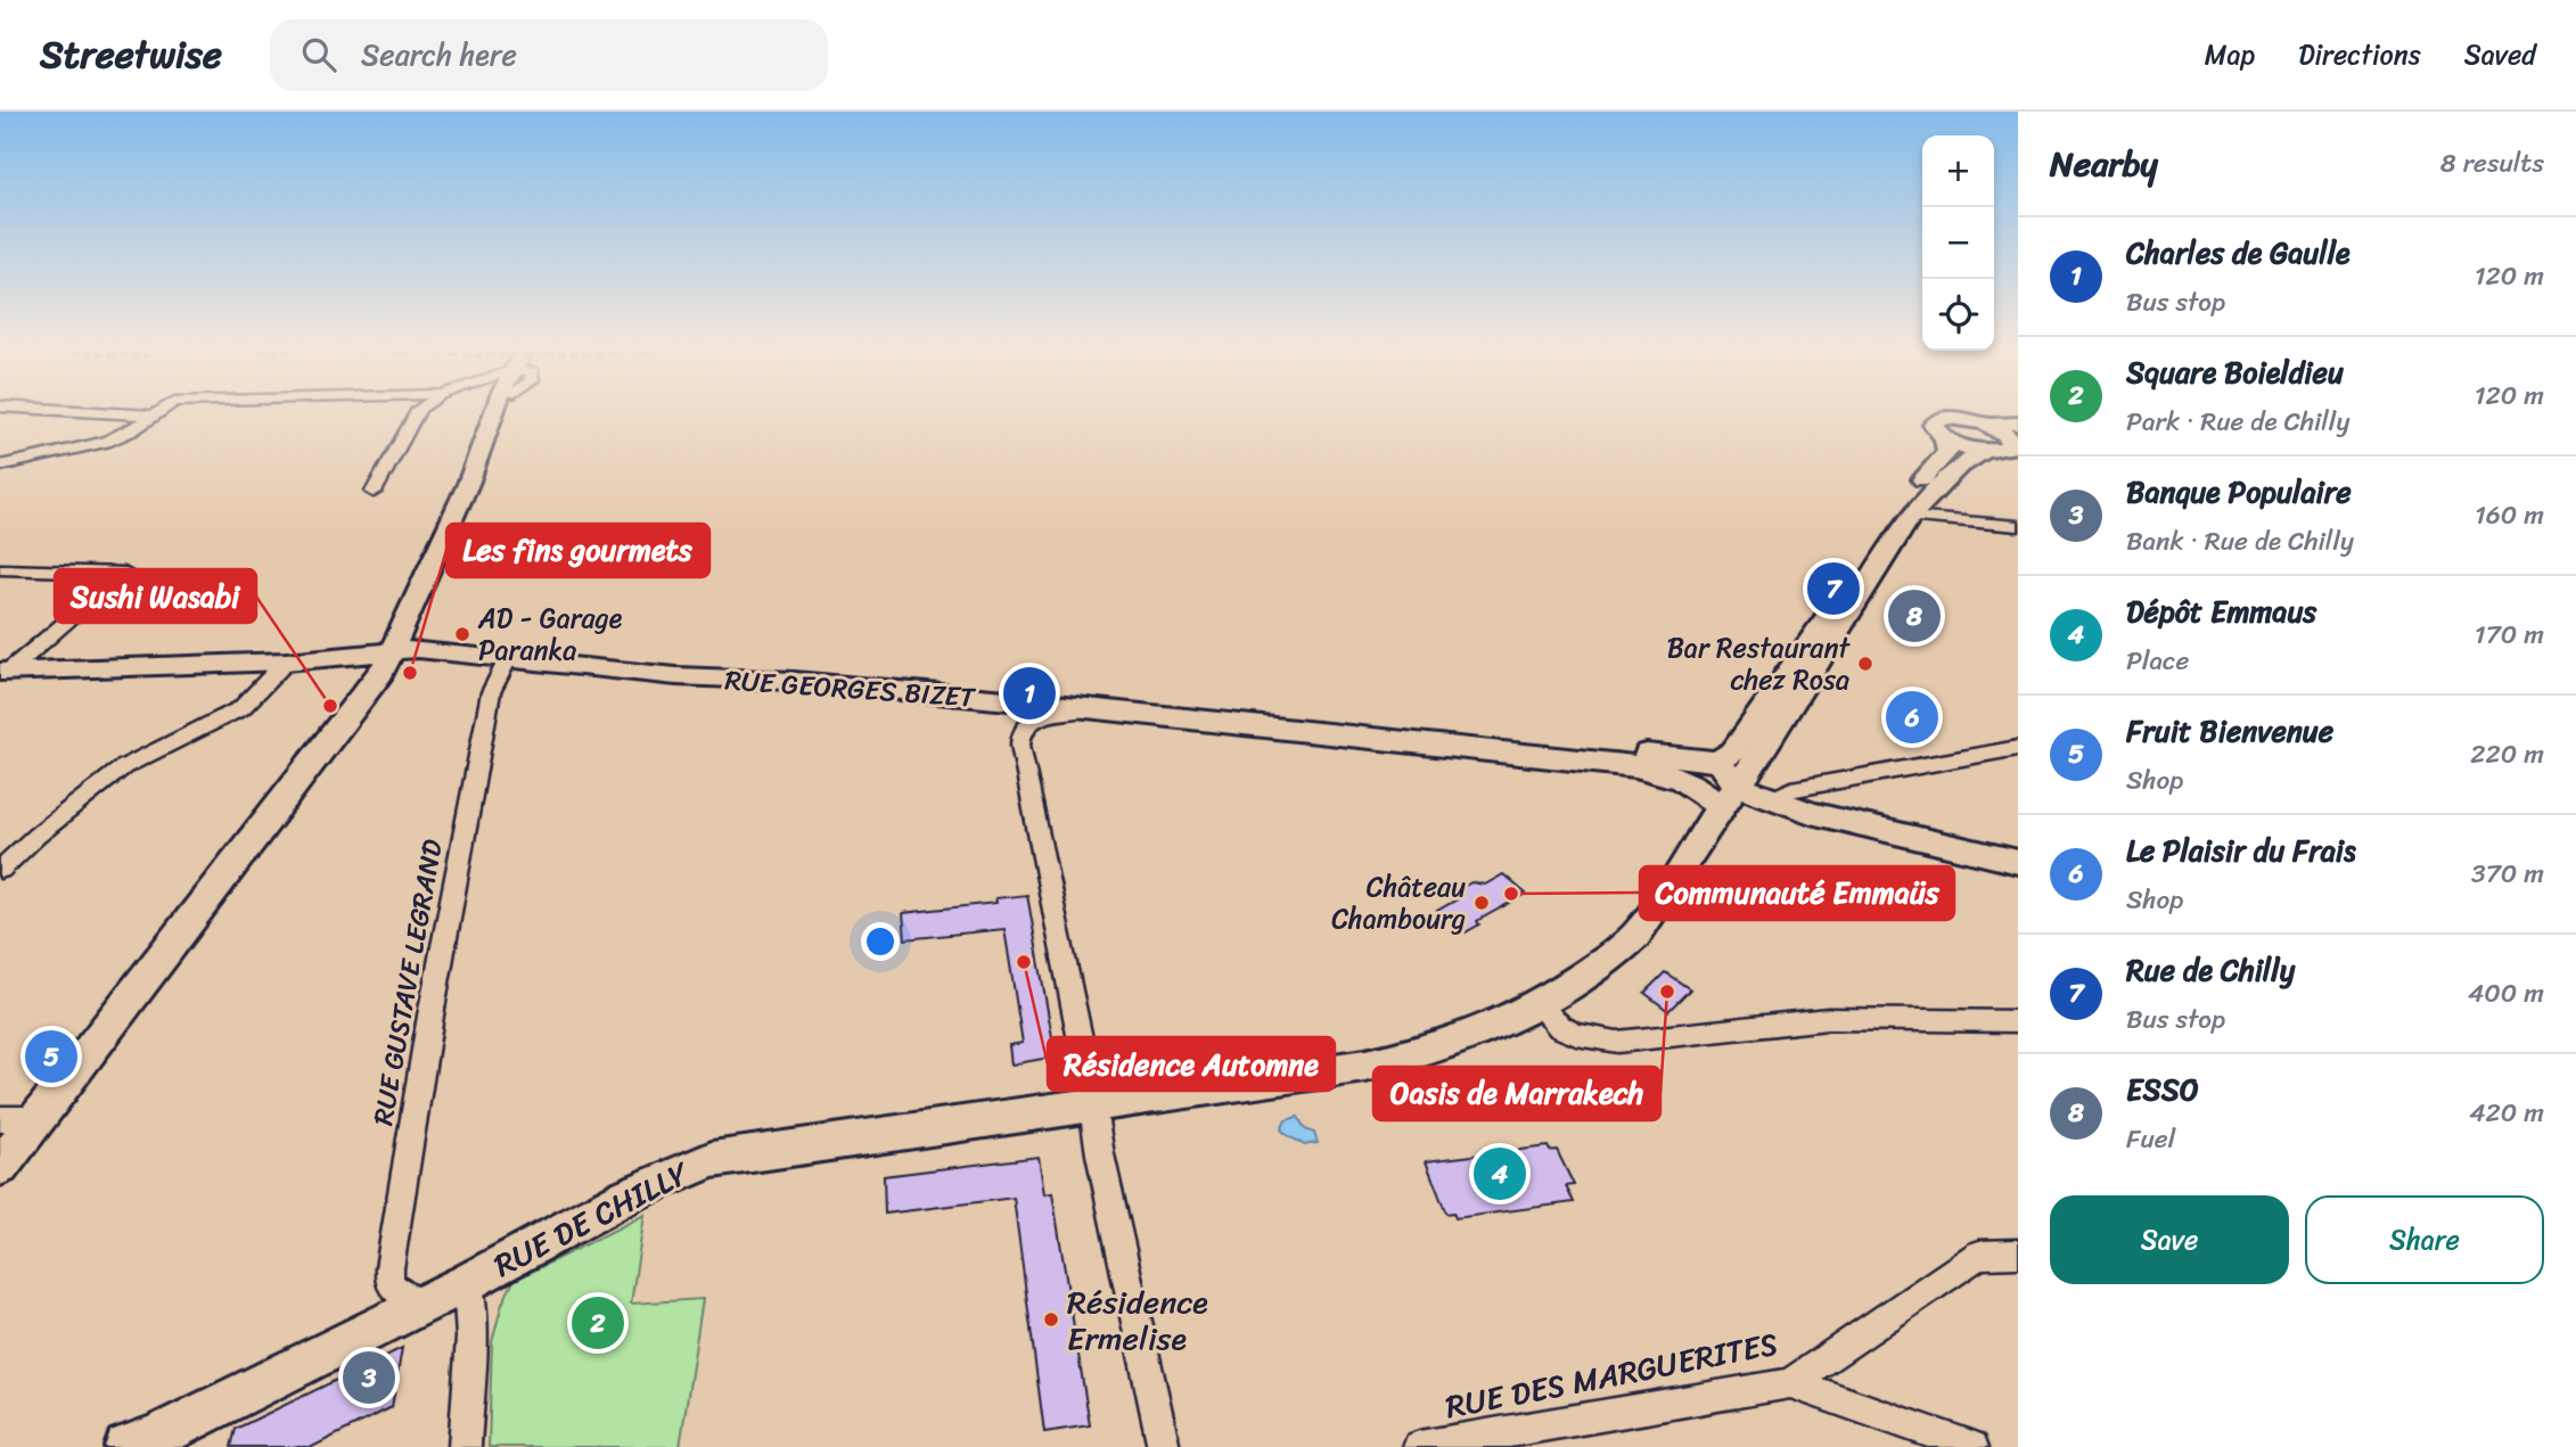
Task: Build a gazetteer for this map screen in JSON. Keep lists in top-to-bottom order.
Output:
{
  "streets": {
    "main road": ["RUE GEORGES BIZET", "RUE DE CHILLY"],
    "street": ["RUE GUSTAVE LEGRAND", "RUE DES MARGUERITES"]
  },
  "crossings": [
    ["RUE GEORGES BIZET", "RUE GUSTAVE LEGRAND"],
    ["RUE GEORGES BIZET", "RUE DE CHILLY"],
    ["RUE GUSTAVE LEGRAND", "RUE DE CHILLY"]
  ],
  "places": [
    "AD - Garage Paranka",
    "Bar Restaurant chez Rosa",
    "Les fins gourmets",
    "Sushi Wasabi",
    "Communauté Emmaüs",
    "Château Chambourg",
    "Résidence Automne",
    "Oasis de Marrakech",
    "Résidence Ermelise"
  ],
  "page": {
    "header": "Streetwise",
    "search": "Search here",
    "nav": ["Map", "Directions", "Saved"],
    "heading": ["Nearby", "8 results"],
    "map_buttons": ["+", "−"],
    "list": [
      {
        "mark": "1",
        "name": "Charles de Gaulle",
        "note": "Bus stop",
        "value": "120 m"
      },
      {
        "mark": "2",
        "name": "Square Boieldieu",
        "note": "Park · Rue de Chilly",
        "value": "120 m"
      },
      {
        "mark": "3",
        "name": "Banque Populaire",
        "note": "Bank · Rue de Chilly",
        "value": "160 m"
      },
      {
        "mark": "4",
        "name": "Dépôt Emmaus",
        "note": "Place",
        "value": "170 m"
      },
      {
        "mark": "5",
        "name": "Fruit Bienvenue",
        "note": "Shop",
        "value": "220 m"
      },
      {
        "mark": "6",
        "name": "Le Plaisir du Frais",
        "note": "Shop",
        "value": "370 m"
      },
      {
        "mark": "7",
        "name": "Rue de Chilly",
        "note": "Bus stop",
        "value": "400 m"
      },
      {
        "mark": "8",
        "name": "ESSO",
        "note": "Fuel",
        "value": "420 m"
      }
    ],
    "pins": [
      "7",
      "8",
      "1",
      "6",
      "5",
      "4",
      "2",
      "3"
    ],
    "buttons": ["Save", "Share"]
  }
}
